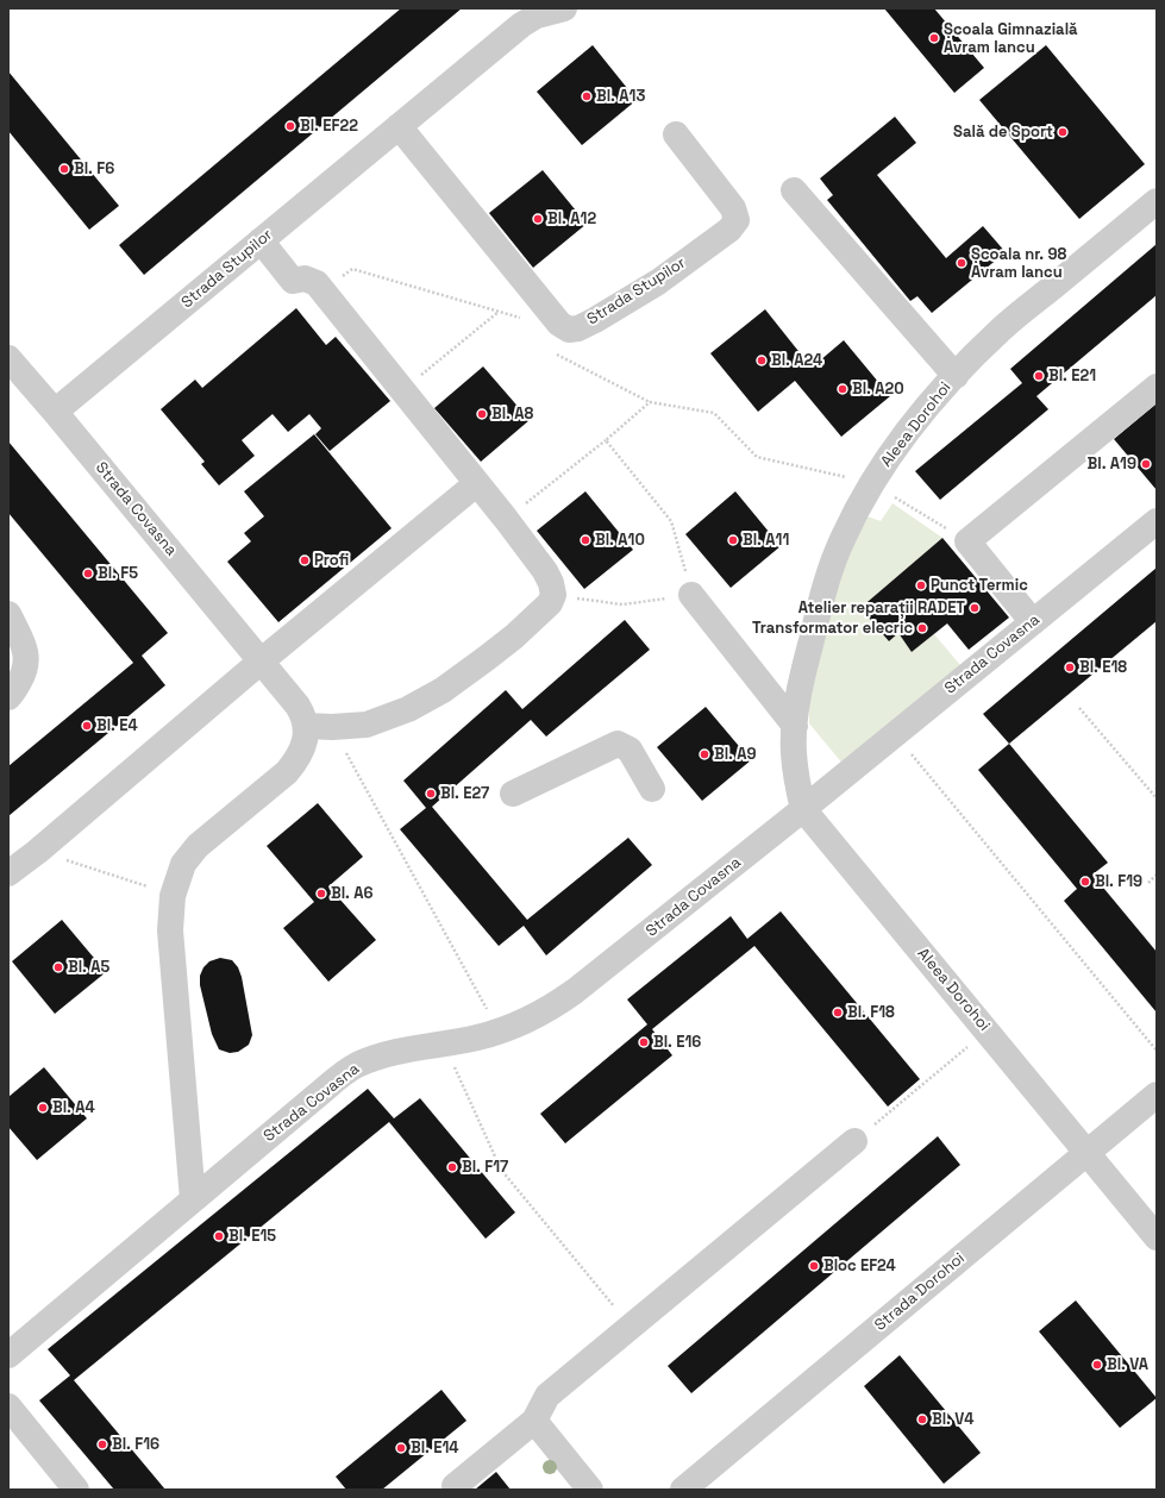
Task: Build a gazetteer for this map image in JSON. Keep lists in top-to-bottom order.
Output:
{
  "streets": {
    "street": [
      "Strada Stupilor",
      "Aleea Dorohoi",
      "Strada Covasna",
      "Strada Dorohoi"
    ]
  },
  "crossings": [
    ["Strada Stupilor", "Strada Covasna"],
    ["Aleea Dorohoi", "Strada Covasna"],
    ["Aleea Dorohoi", "Strada Dorohoi"]
  ],
  "places": [
    "Școala Gimnazială Avram Iancu",
    "Bl. A13",
    "Bl. EF22",
    "Sală de Sport",
    "Bl. F6",
    "Bl. A12",
    "Școala nr. 98 Avram Iancu",
    "Bl. A24",
    "Bl. E21",
    "Bl. A20",
    "Bl. A8",
    "Bl. A19",
    "Bl. A10",
    "Bl. A11",
    "Profi",
    "Bl. F5",
    "Punct Termic",
    "Atelier reparații RADET",
    "Transformator elecric",
    "Bl. E18",
    "Bl. E4",
    "Bl. A9",
    "Bl. E27",
    "Bl. F19",
    "Bl. A6",
    "Bl. A5",
    "Bl. F18",
    "Bl. E16",
    "Bl. A4",
    "Bl. F17",
    "Bl. E15",
    "Bloc EF24",
    "Bl. VA",
    "Bl. V4",
    "Bl. F16",
    "Bl. E14"
  ]
}
